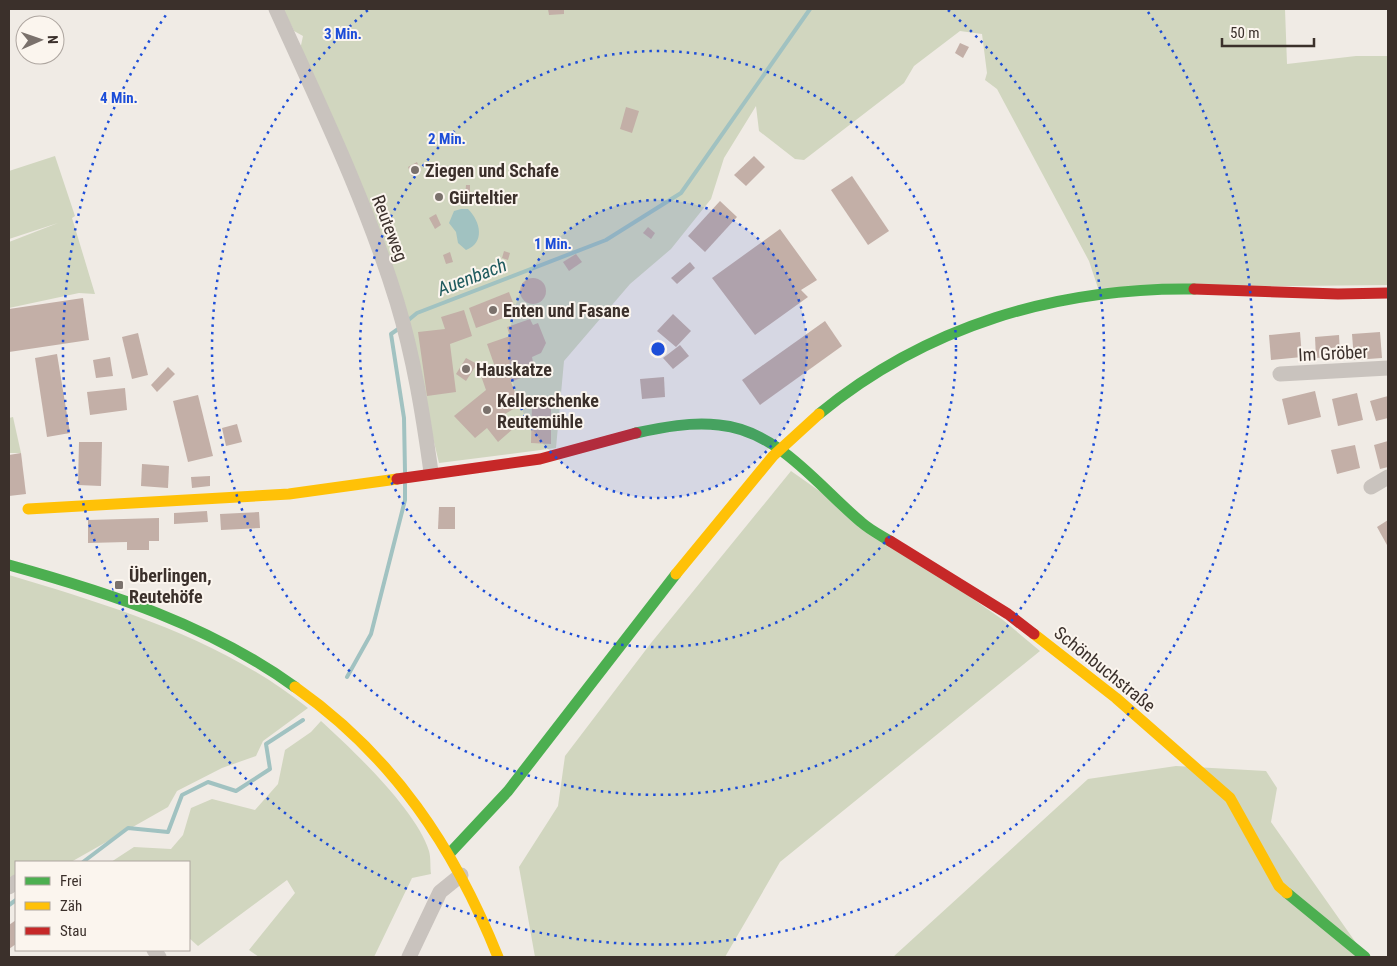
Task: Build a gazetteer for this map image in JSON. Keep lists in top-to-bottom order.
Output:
{
  "streets": {
    "street": ["Reuteweg", "Im Gröber", "Schönbuchstraße"]
  },
  "water": ["Auenbach"],
  "places": {
    "other": [
      "Ziegen und Schafe",
      "Gürteltier",
      "Enten und Fasane",
      "Hauskatze",
      "Kellerschenke Reutemühle"
    ],
    "transit": ["Überlingen, Reutehöfe"]
  },
  "legend": ["Frei", "Zäh", "Stau"],
  "scale_bar": "50 m",
  "north": "right",
  "rings": [
    "3 Min.",
    "4 Min.",
    "2 Min.",
    "1 Min."
  ]
}
